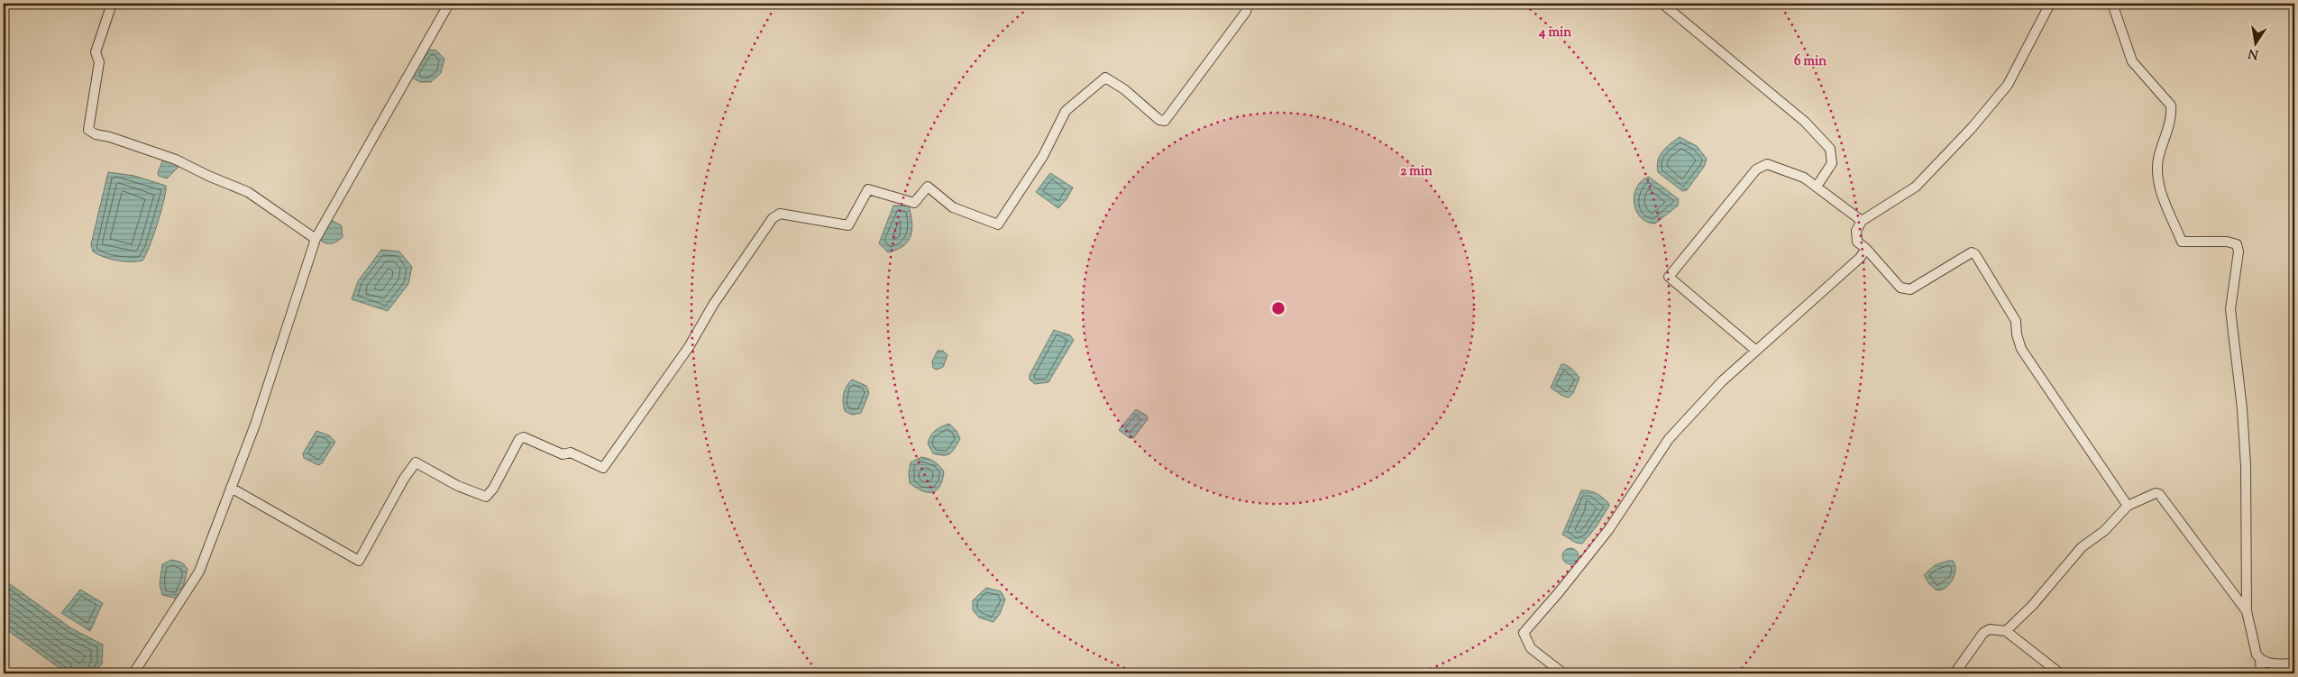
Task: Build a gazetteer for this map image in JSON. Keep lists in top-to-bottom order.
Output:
{
  "north": "bottom",
  "rings": ["4 min", "6 min", "2 min"]
}
